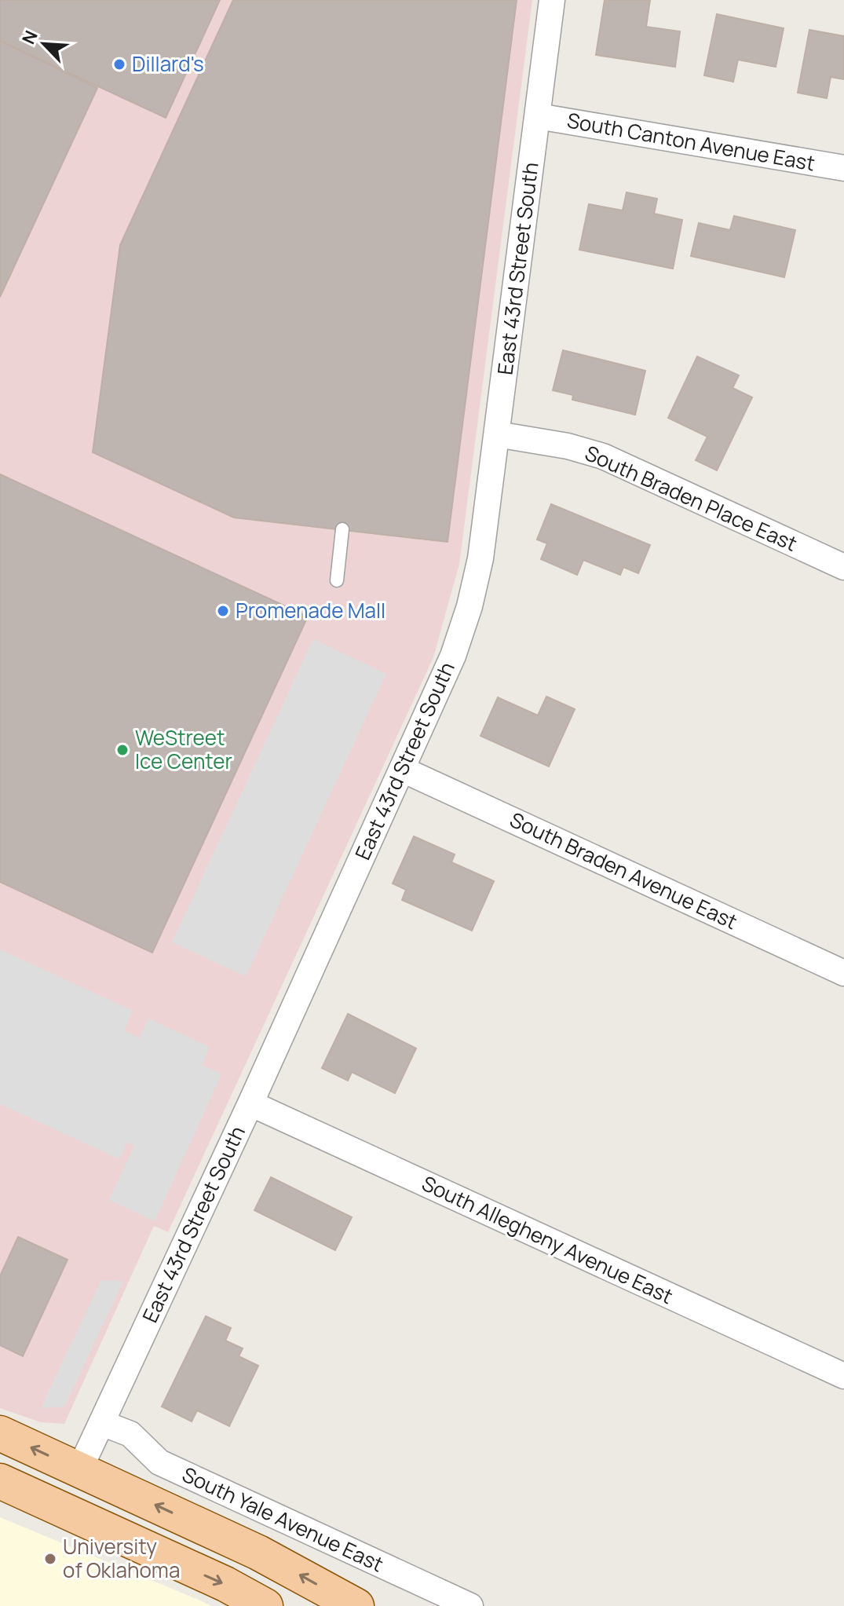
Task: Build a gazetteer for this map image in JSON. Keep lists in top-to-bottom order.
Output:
{
  "streets": {
    "main road": ["South Yale Avenue East"],
    "street": [
      "South Canton Avenue East",
      "East 43rd Street South",
      "South Braden Place East",
      "South Braden Avenue East",
      "South Allegheny Avenue East"
    ]
  },
  "crossings": [
    ["South Canton Avenue East", "East 43rd Street South"],
    ["East 43rd Street South", "South Braden Place East"],
    ["East 43rd Street South", "South Braden Avenue East"],
    ["East 43rd Street South", "South Allegheny Avenue East"],
    ["East 43rd Street South", "South Yale Avenue East"]
  ],
  "places": [
    "Dillard's",
    "Promenade Mall",
    "WeStreet Ice Center",
    "University of Oklahoma"
  ],
  "north": "top left"
}
